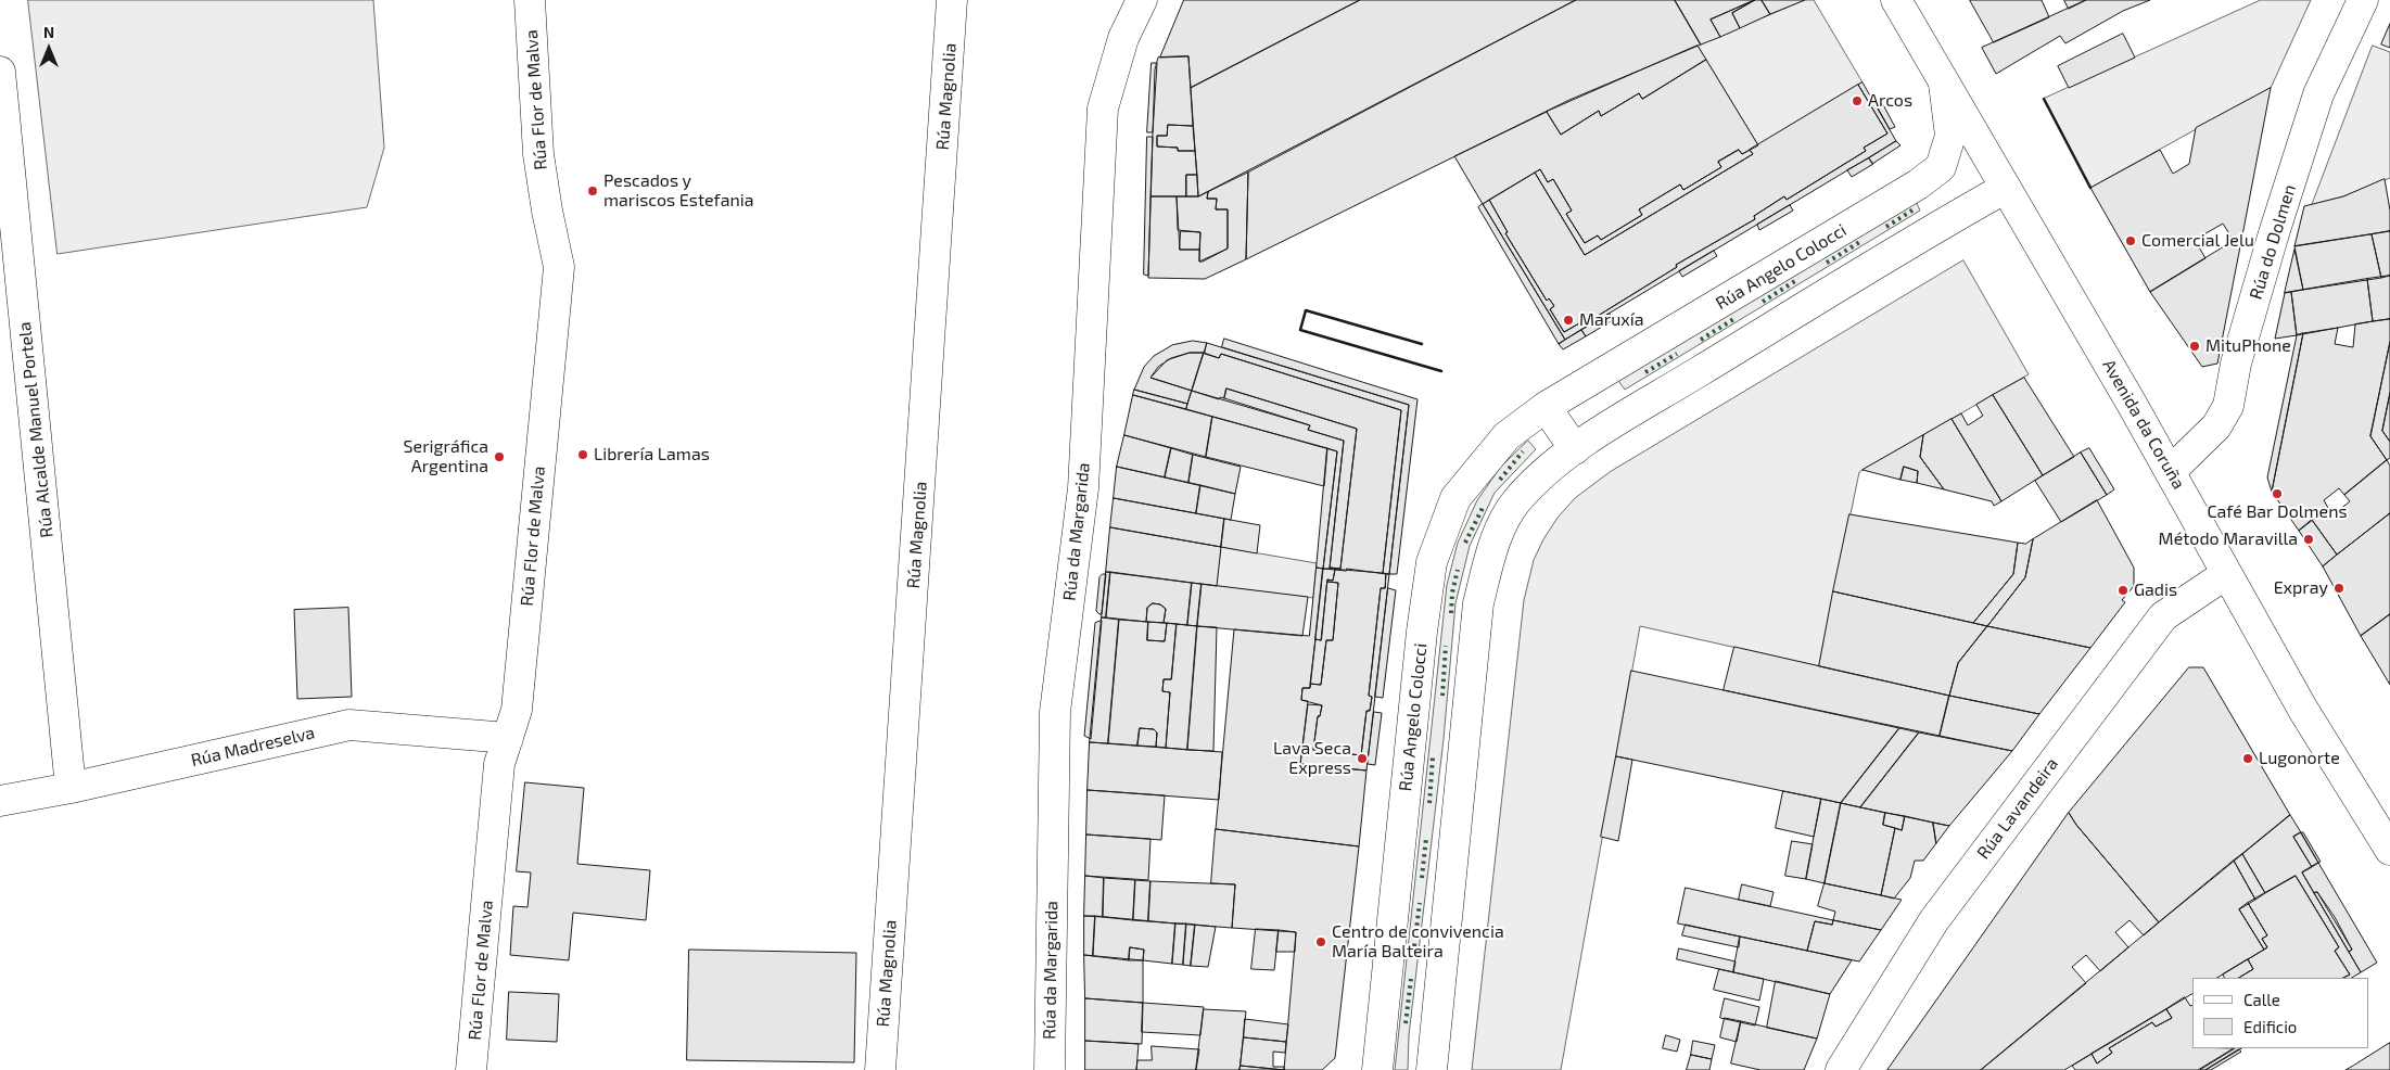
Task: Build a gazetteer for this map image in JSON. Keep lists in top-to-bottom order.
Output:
{
  "streets": {
    "street": [
      "Rúa Magnolia",
      "Rúa Flor de Malva",
      "Rúa do Dolmen",
      "Rúa Angelo Colocci",
      "Avenida da Coruña",
      "Rúa Alcalde Manuel Portela",
      "Rúa da Margarida",
      "Rúa Madreselva",
      "Rúa Lavandeira"
    ]
  },
  "crossings": [
    ["Rúa Flor de Malva", "Rúa Madreselva"],
    ["Rúa do Dolmen", "Avenida da Coruña"],
    ["Rúa Angelo Colocci", "Avenida da Coruña"],
    ["Avenida da Coruña", "Rúa Lavandeira"],
    ["Rúa Alcalde Manuel Portela", "Rúa Madreselva"]
  ],
  "places": [
    "Arcos",
    "Pescados y mariscos Estefania",
    "Comercial Jelu",
    "Maruxía",
    "MituPhone",
    "Librería Lamas",
    "Serigráfica Argentina",
    "Café Bar Dolmens",
    "Método Maravilla",
    "Expray",
    "Gadis",
    "Lava Seca Express",
    "Lugonorte",
    "Centro de convivencia María Balteira"
  ],
  "legend": ["Calle", "Edificio"],
  "north": "top"
}
